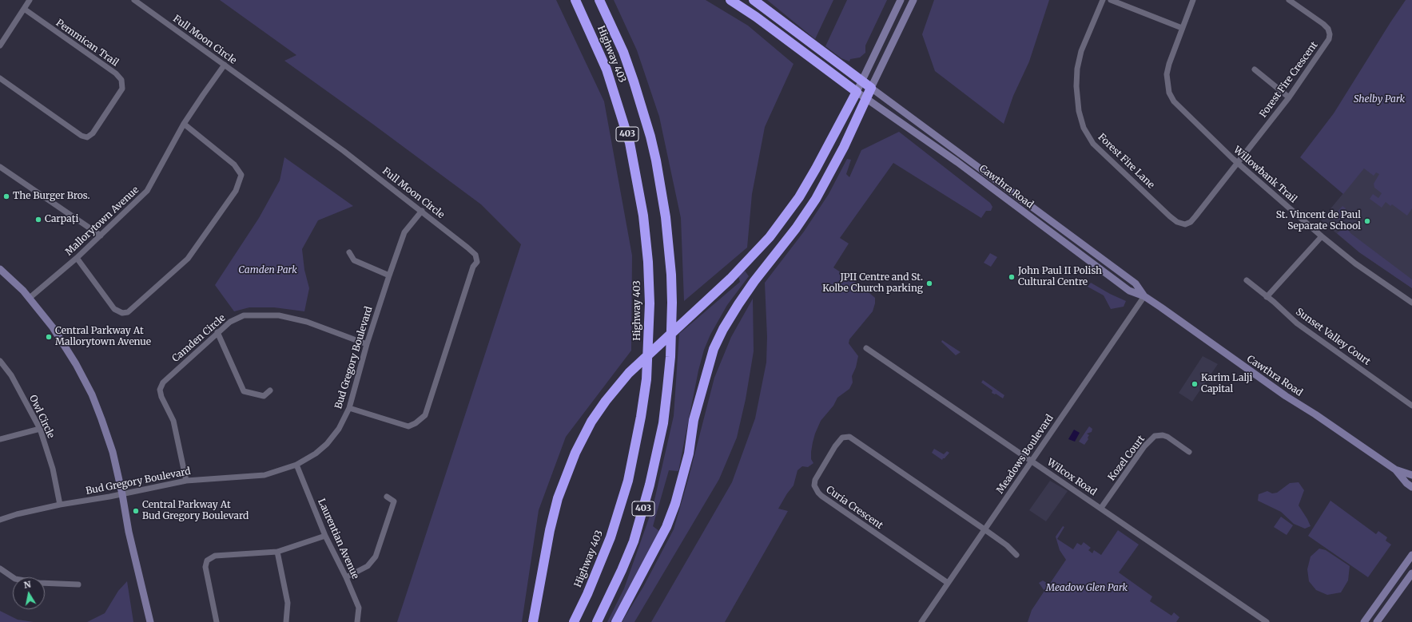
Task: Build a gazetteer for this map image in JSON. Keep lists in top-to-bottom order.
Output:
{
  "streets": {
    "highway": ["Highway 403", "403"],
    "main road": ["Cawthra Road"],
    "street": [
      "Full Moon Circle",
      "Pemmican Trail",
      "Forest Fire Crescent",
      "Forest Fire Lane",
      "Willowbank Trail",
      "Mallorytown Avenue",
      "Sunset Valley Court",
      "Camden Circle",
      "Bud Gregory Boulevard",
      "Owl Circle",
      "Meadows Boulevard",
      "Kozel Court",
      "Wilcox Road",
      "Curia Crescent",
      "Laurentian Avenue"
    ]
  },
  "crossings": [
    ["Full Moon Circle", "Mallorytown Avenue"],
    ["Full Moon Circle", "Bud Gregory Boulevard"],
    ["Forest Fire Crescent", "Forest Fire Lane"],
    ["Forest Fire Crescent", "Willowbank Trail"],
    ["Forest Fire Lane", "Willowbank Trail"],
    ["Cawthra Road", "Meadows Boulevard"],
    ["Camden Circle", "Bud Gregory Boulevard"],
    ["Bud Gregory Boulevard", "Owl Circle"],
    ["Bud Gregory Boulevard", "Laurentian Avenue"],
    ["Meadows Boulevard", "Wilcox Road"],
    ["Meadows Boulevard", "Curia Crescent"],
    ["Kozel Court", "Wilcox Road"]
  ],
  "parks": ["Shelby Park", "Camden Park", "Meadow Glen Park"],
  "places": [
    "The Burger Bros.",
    "Carpați",
    "St. Vincent de Paul Separate School",
    "John Paul II Polish Cultural Centre",
    "JPII Centre and St. Kolbe Church parking",
    "Central Parkway At Mallorytown Avenue",
    "Karim Lalji Capital",
    "Central Parkway At Bud Gregory Boulevard"
  ],
  "north": "top"
}
